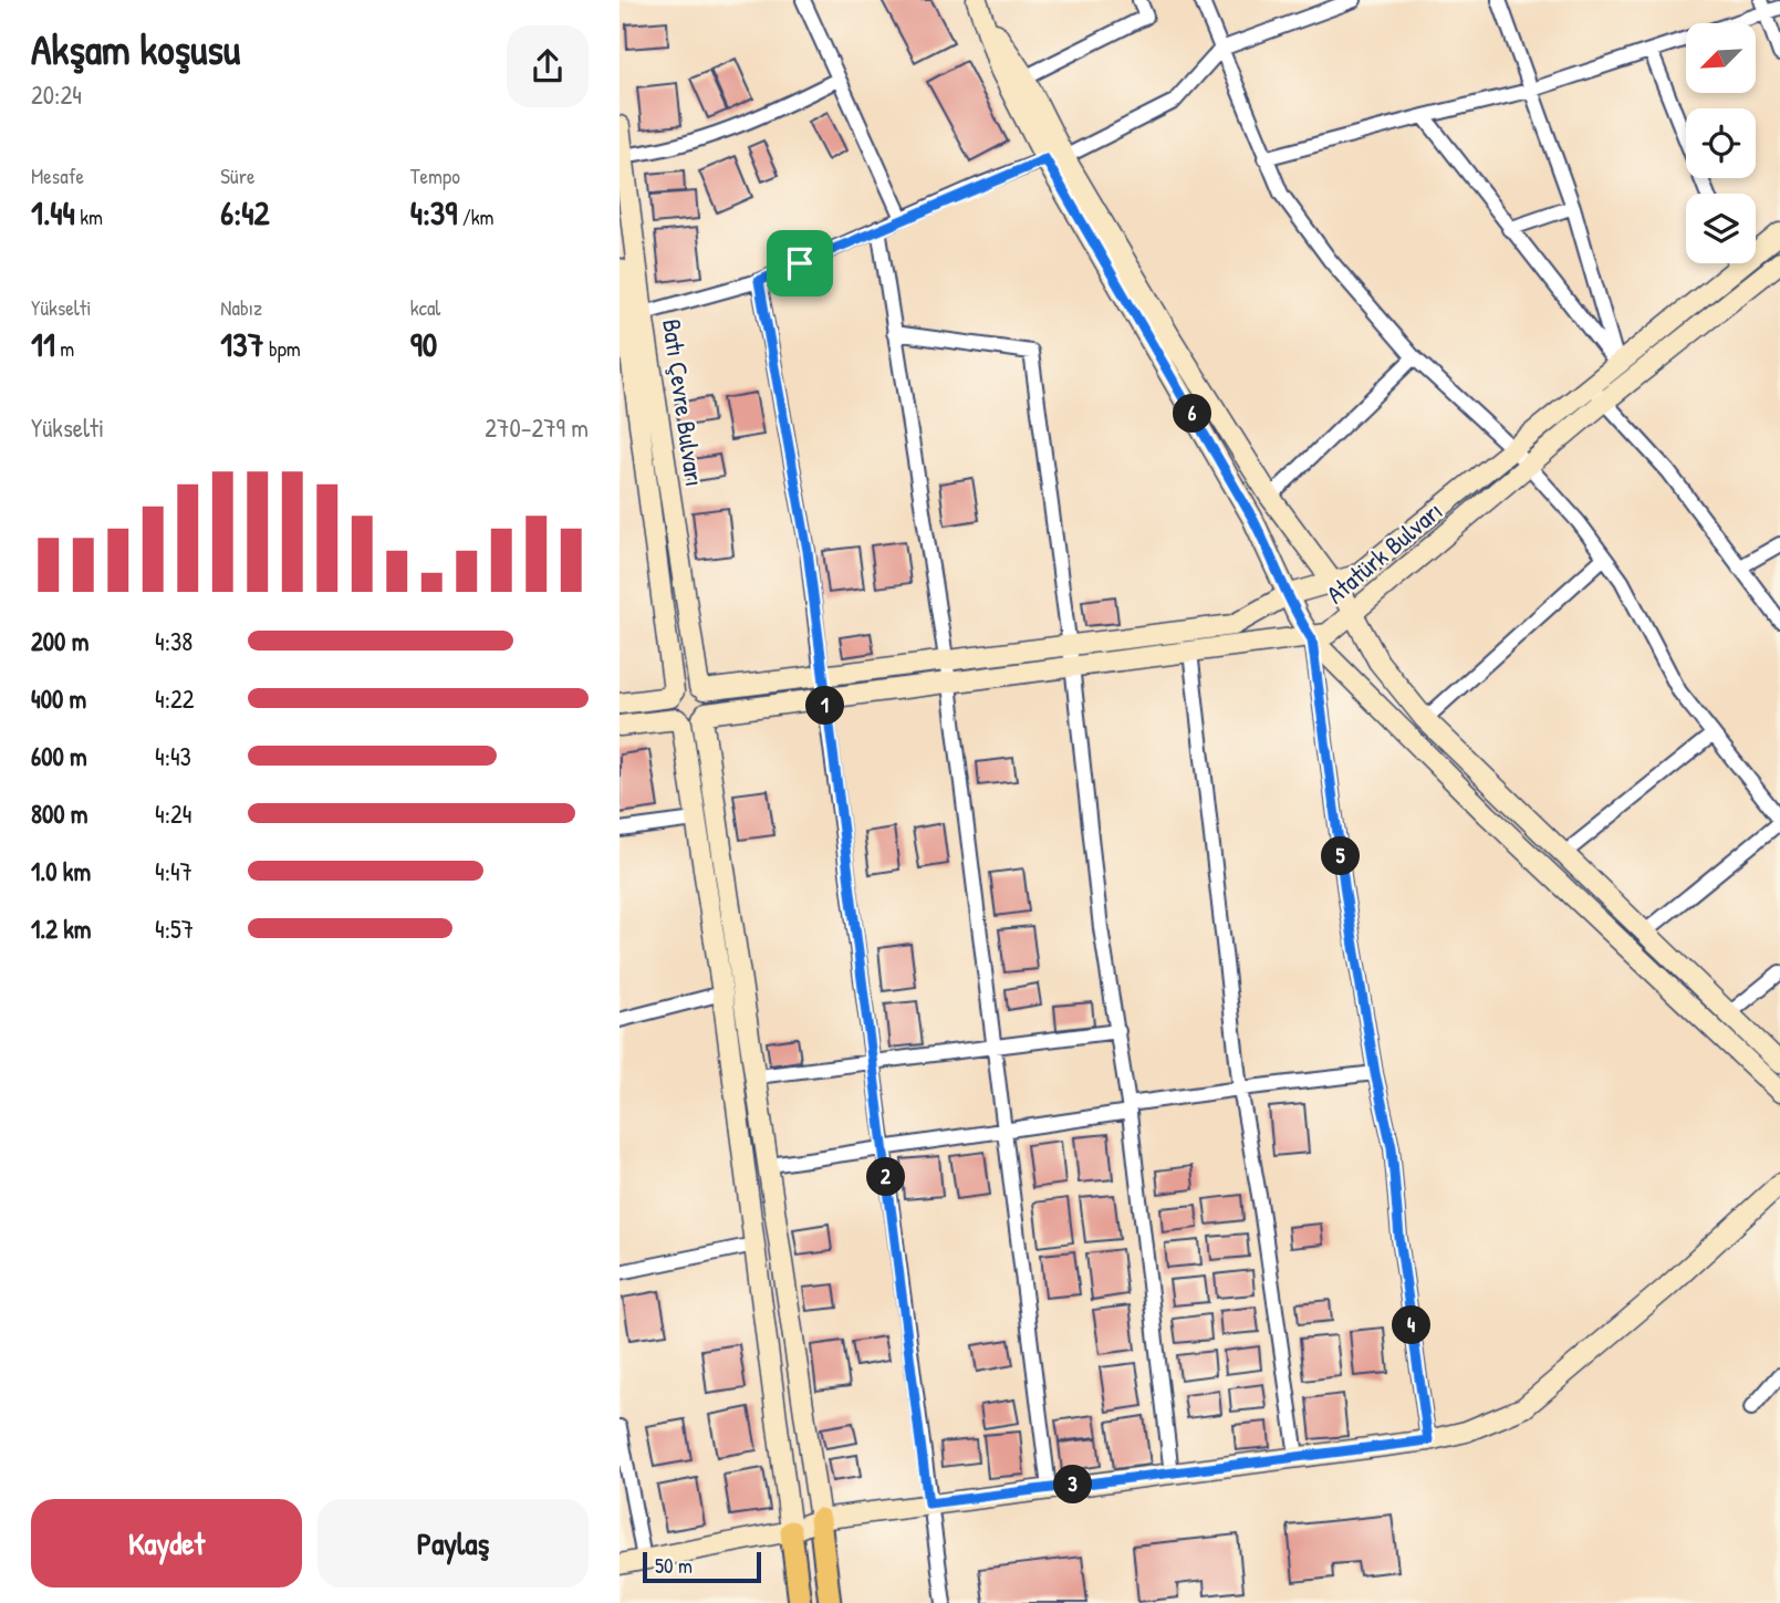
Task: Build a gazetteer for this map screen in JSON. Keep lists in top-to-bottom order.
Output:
{
  "streets": {
    "main road": ["Batı Çevre Bulvarı", "Atatürk Bulvarı"]
  },
  "crossings": [
    ["Batı Çevre Bulvarı", "Atatürk Bulvarı"]
  ],
  "scale_bar": "50 m",
  "north": "bottom left",
  "page": {
    "heading": ["Akşam koşusu", "20:24"],
    "stats": [
      ["Mesafe", "1.44 km"],
      ["Süre", "6:42"],
      ["Tempo", "4:39 /km"],
      ["Yükselti", "11 m"],
      ["Nabız", "137 bpm"],
      ["kcal", "90"]
    ],
    "pins": [
      "6",
      "1",
      "5",
      "2",
      "4",
      "3"
    ],
    "chart": ["Yükselti", "270–279 m"],
    "list": [
      {
        "name": "200 m",
        "note": "4:38"
      },
      {
        "name": "400 m",
        "note": "4:22"
      },
      {
        "name": "600 m",
        "note": "4:43"
      },
      {
        "name": "800 m",
        "note": "4:24"
      },
      {
        "name": "1.0 km",
        "note": "4:47"
      },
      {
        "name": "1.2 km",
        "note": "4:57"
      }
    ],
    "buttons": ["Kaydet", "Paylaş"],
    "scale": "50 m"
  }
}
